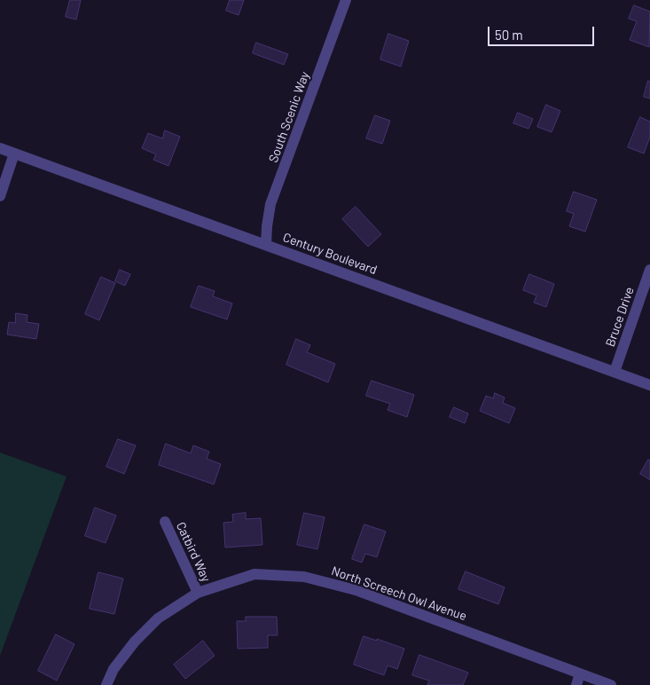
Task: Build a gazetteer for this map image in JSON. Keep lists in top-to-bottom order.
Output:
{
  "streets": {
    "street": [
      "South Scenic Way",
      "Century Boulevard",
      "Bruce Drive",
      "Catbird Way",
      "North Screech Owl Avenue"
    ]
  },
  "crossings": [
    ["South Scenic Way", "Century Boulevard"],
    ["Century Boulevard", "Bruce Drive"],
    ["Catbird Way", "North Screech Owl Avenue"]
  ],
  "scale_bar": "50 m"
}
